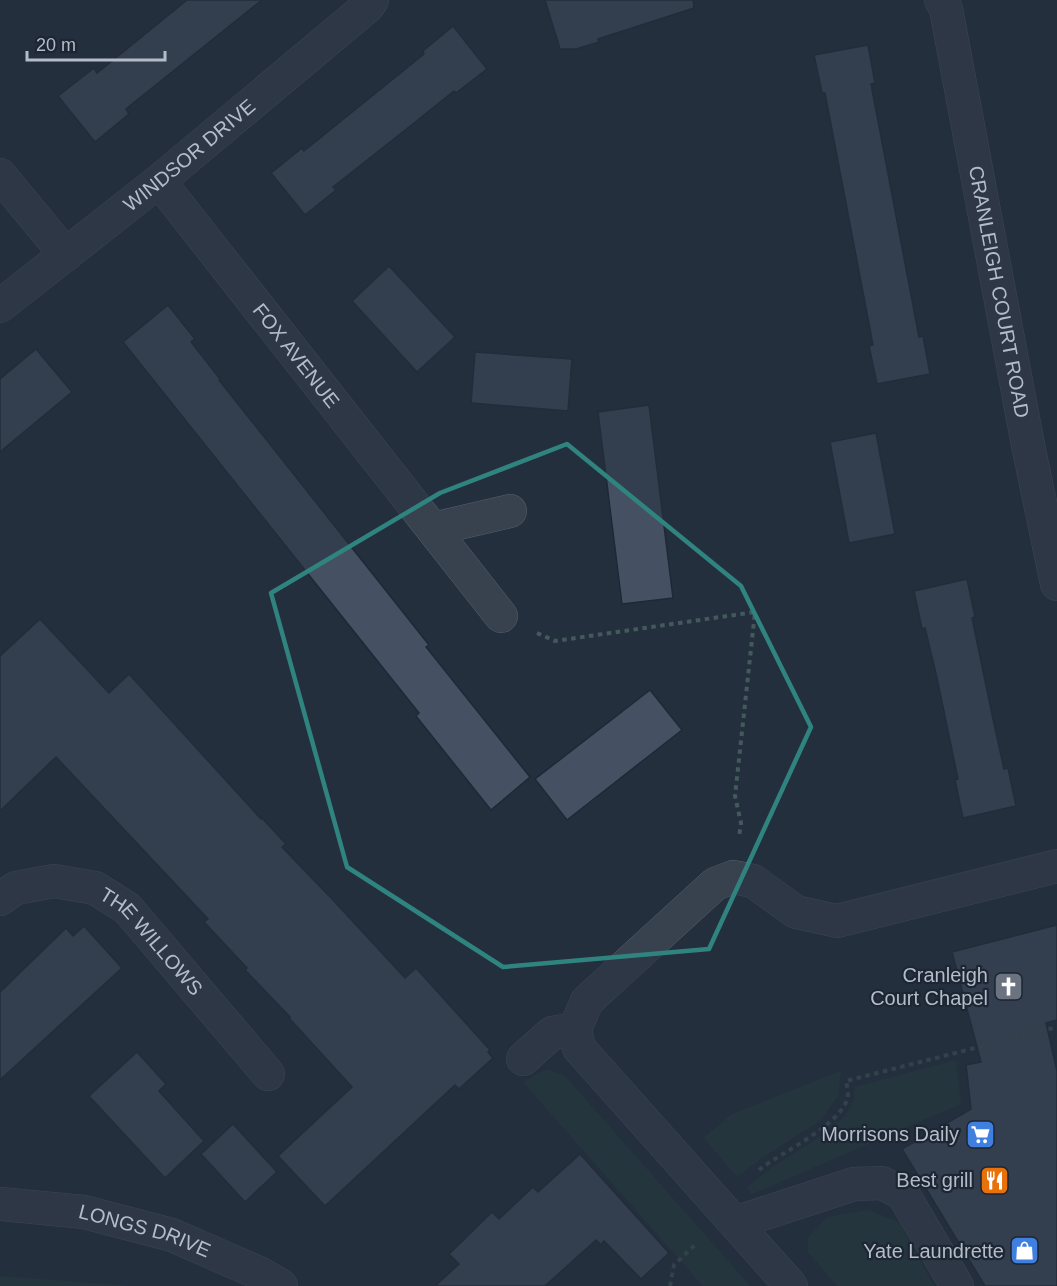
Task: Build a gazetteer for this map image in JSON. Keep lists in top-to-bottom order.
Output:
{
  "streets": {
    "street": [
      "WINDSOR DRIVE",
      "CRANLEIGH COURT ROAD",
      "FOX AVENUE",
      "THE WILLOWS",
      "LONGS DRIVE"
    ]
  },
  "crossings": [
    ["WINDSOR DRIVE", "FOX AVENUE"]
  ],
  "places": {
    "church": ["Cranleigh Court Chapel"],
    "supermarket": ["Morrisons Daily"],
    "restaurant": ["Best grill"],
    "shop": ["Yate Laundrette"]
  },
  "scale_bar": "20 m"
}
